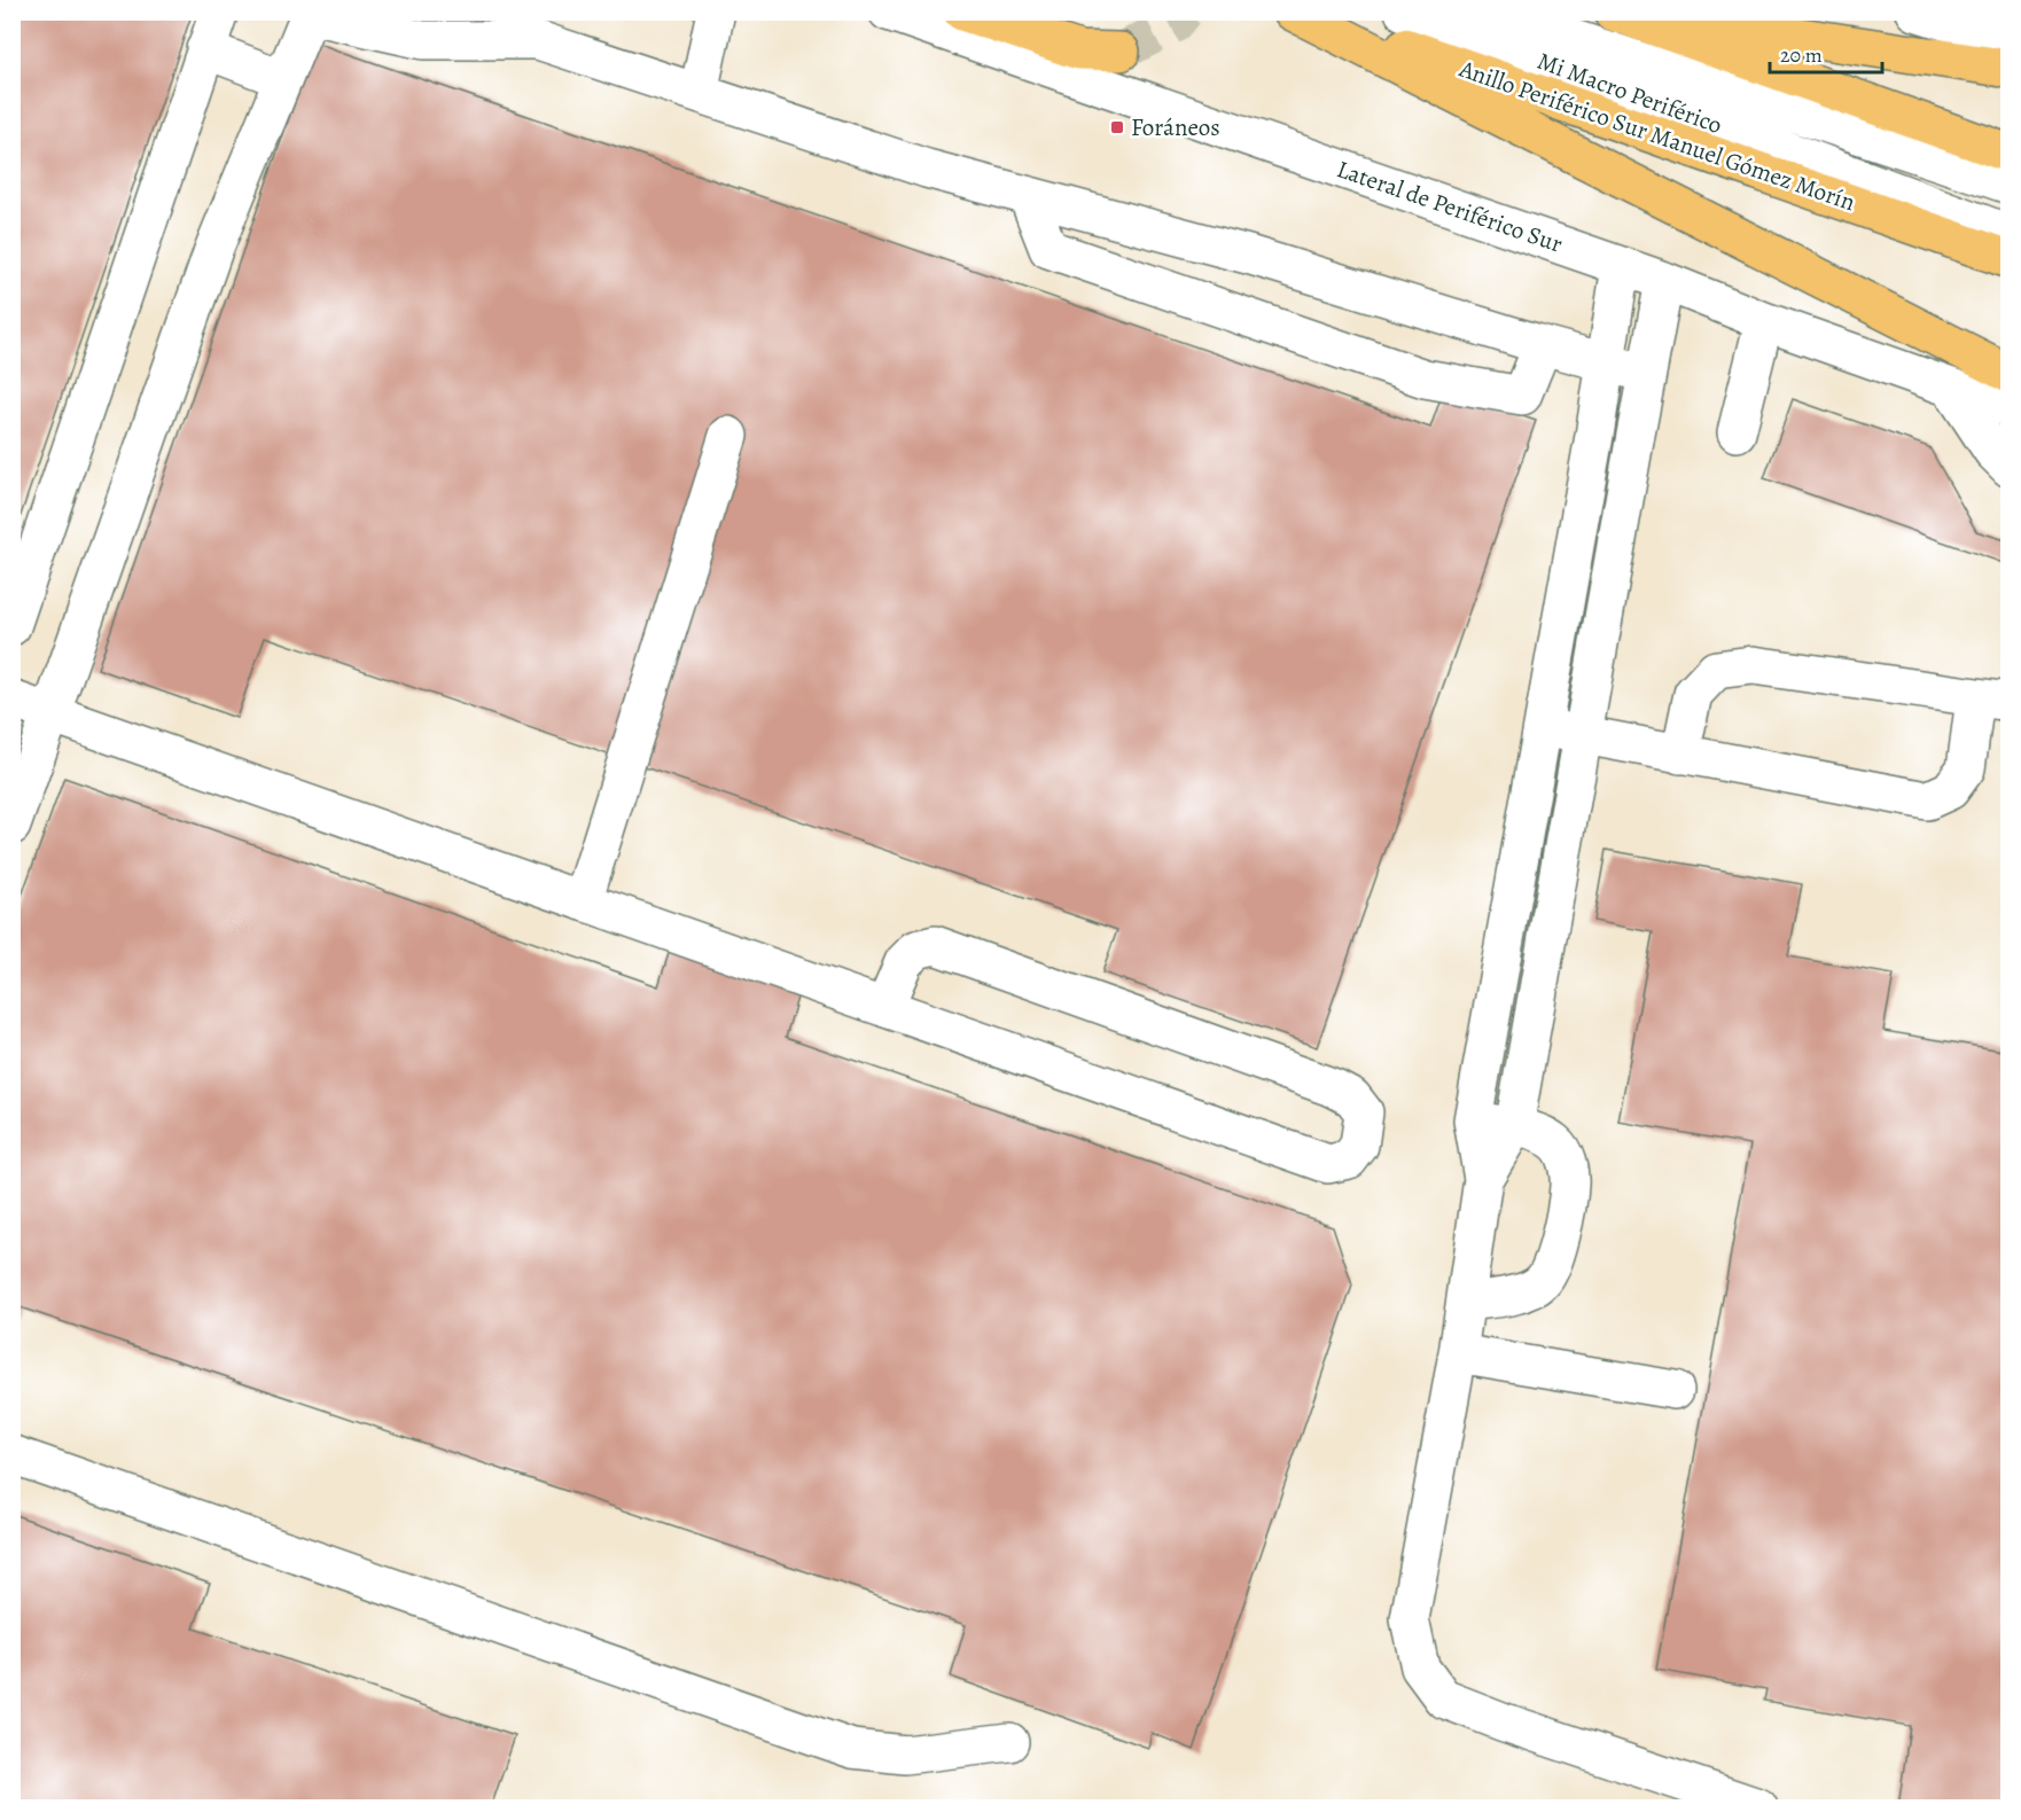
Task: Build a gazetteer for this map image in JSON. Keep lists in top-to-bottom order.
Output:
{
  "streets": {
    "highway": ["Anillo Periférico Sur Manuel Gómez Morín"],
    "street": ["Mi Macro Periférico", "Lateral de Periférico Sur"]
  },
  "places": {
    "transit": ["Foráneos"]
  },
  "scale_bar": "20 m"
}
